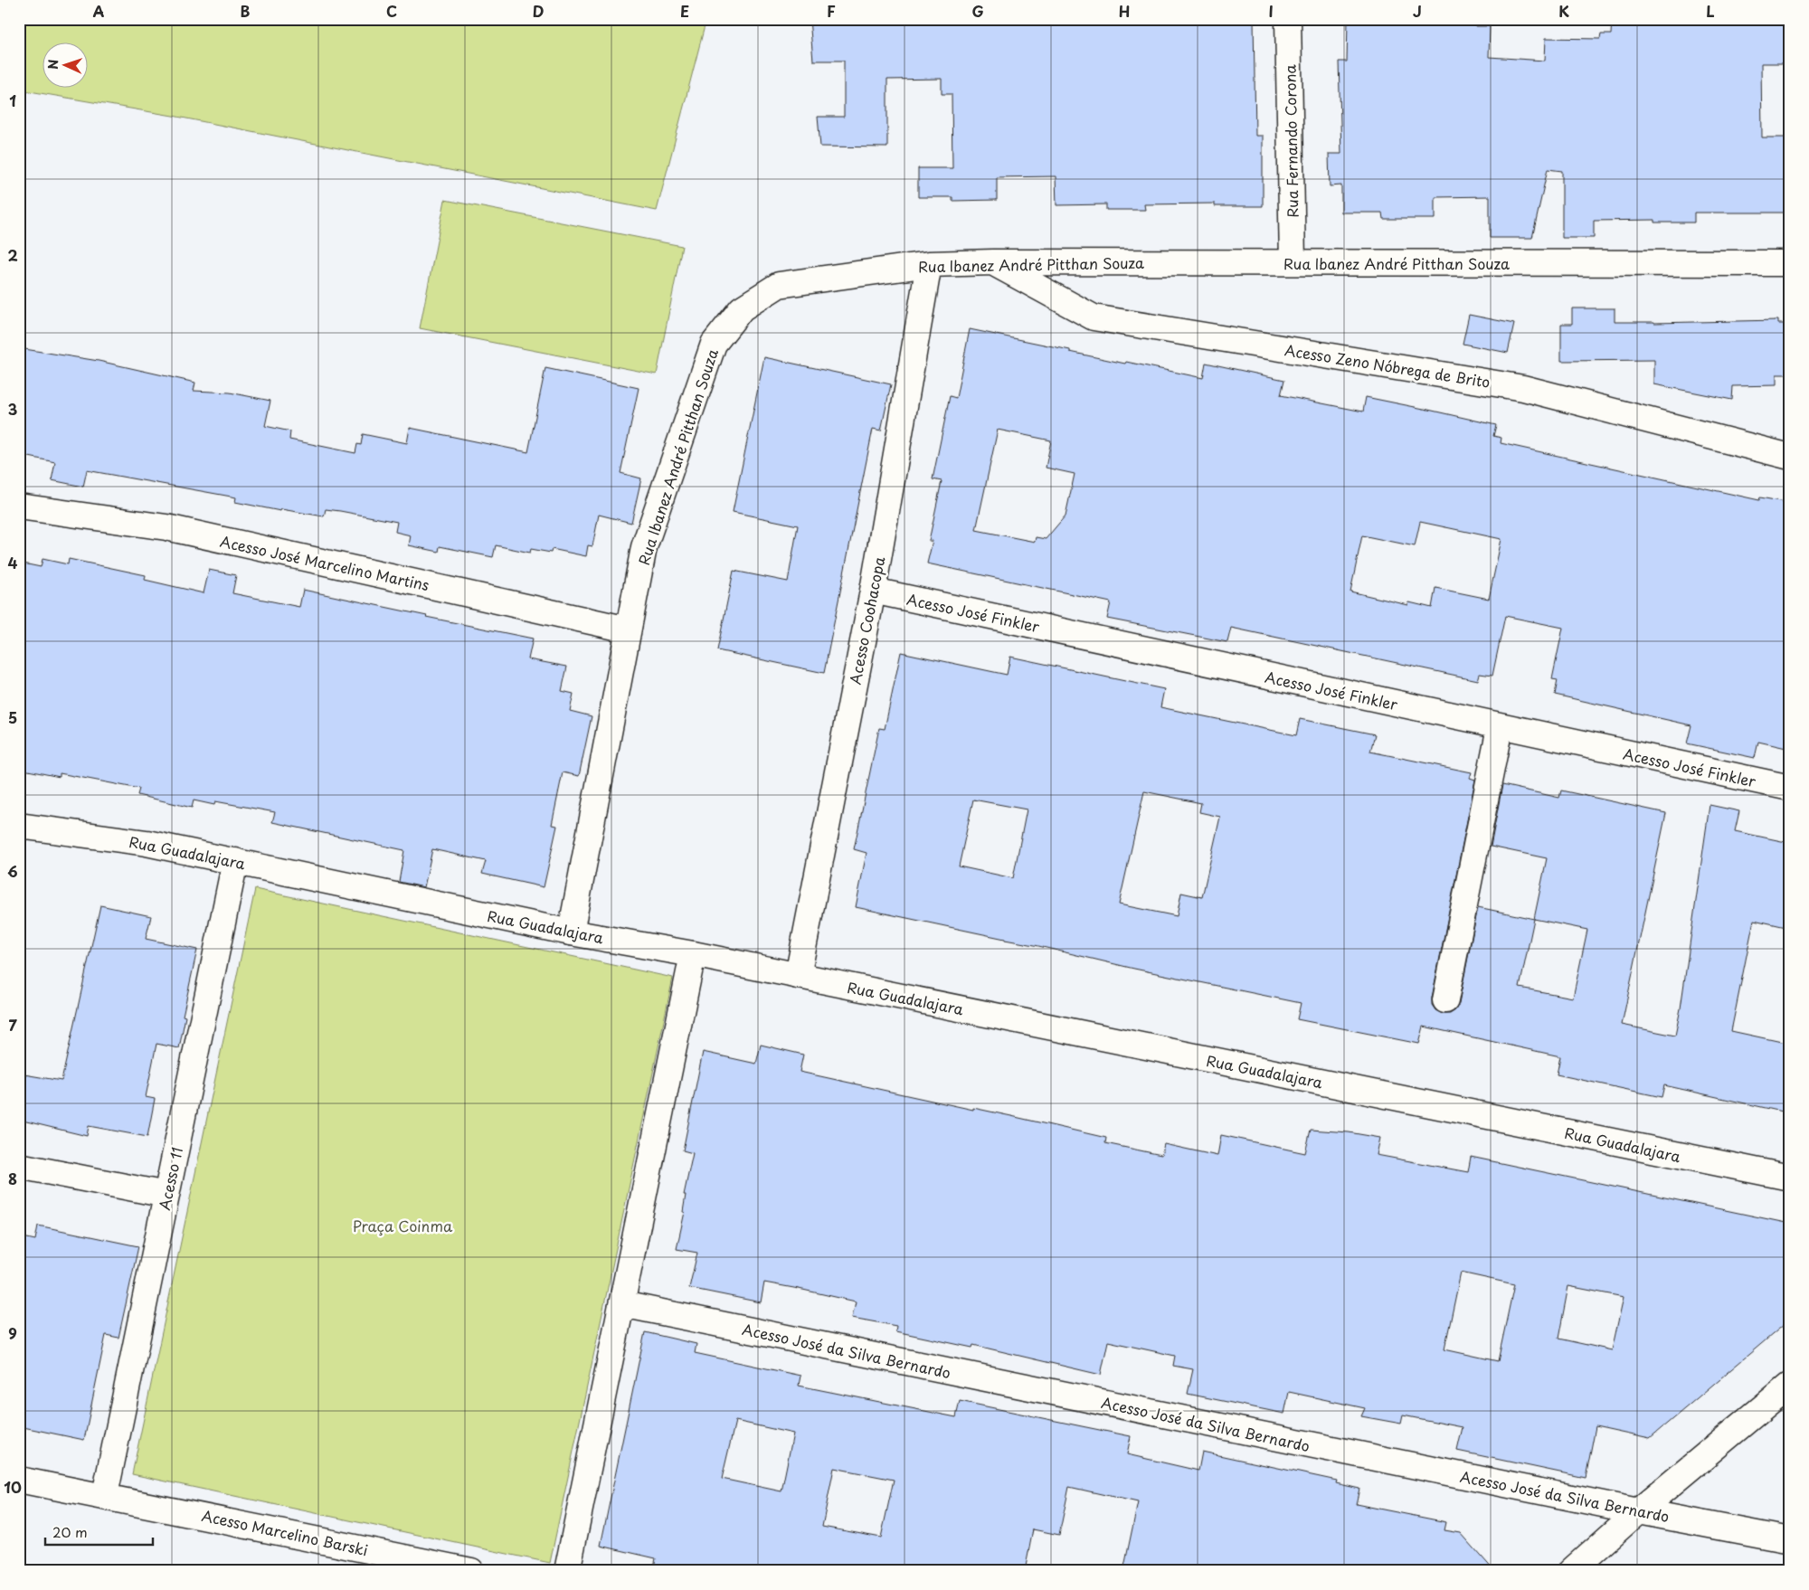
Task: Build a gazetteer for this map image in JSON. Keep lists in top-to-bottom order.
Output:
{
  "streets": {
    "street": [
      "Rua Fernando Corona",
      "Rua Ibanez André Pitthan Souza",
      "Acesso Zeno Nóbrega de Brito",
      "Acesso José Marcelino Martins",
      "Acesso José Finkler",
      "Acesso Coohacopa",
      "Rua Guadalajara",
      "Acesso 11",
      "Acesso José da Silva Bernardo",
      "Acesso Marcelino Barski"
    ]
  },
  "crossings": [
    ["Rua Fernando Corona", "Rua Ibanez André Pitthan Souza"],
    ["Rua Ibanez André Pitthan Souza", "Acesso Zeno Nóbrega de Brito"],
    ["Rua Ibanez André Pitthan Souza", "Acesso José Marcelino Martins"],
    ["Rua Ibanez André Pitthan Souza", "Acesso Coohacopa"],
    ["Rua Ibanez André Pitthan Souza", "Rua Guadalajara"],
    ["Acesso José Finkler", "Acesso Coohacopa"],
    ["Acesso Coohacopa", "Rua Guadalajara"],
    ["Rua Guadalajara", "Acesso 11"],
    ["Acesso 11", "Acesso Marcelino Barski"]
  ],
  "parks": ["Praça Coinma"],
  "scale_bar": "20 m",
  "north": "left",
  "grid": {
    "columns": [
      "A",
      "B",
      "C",
      "D",
      "E",
      "F",
      "G",
      "H",
      "I",
      "J",
      "K",
      "L"
    ],
    "rows": [
      "1",
      "2",
      "3",
      "4",
      "5",
      "6",
      "7",
      "8",
      "9",
      "10"
    ]
  }
}
